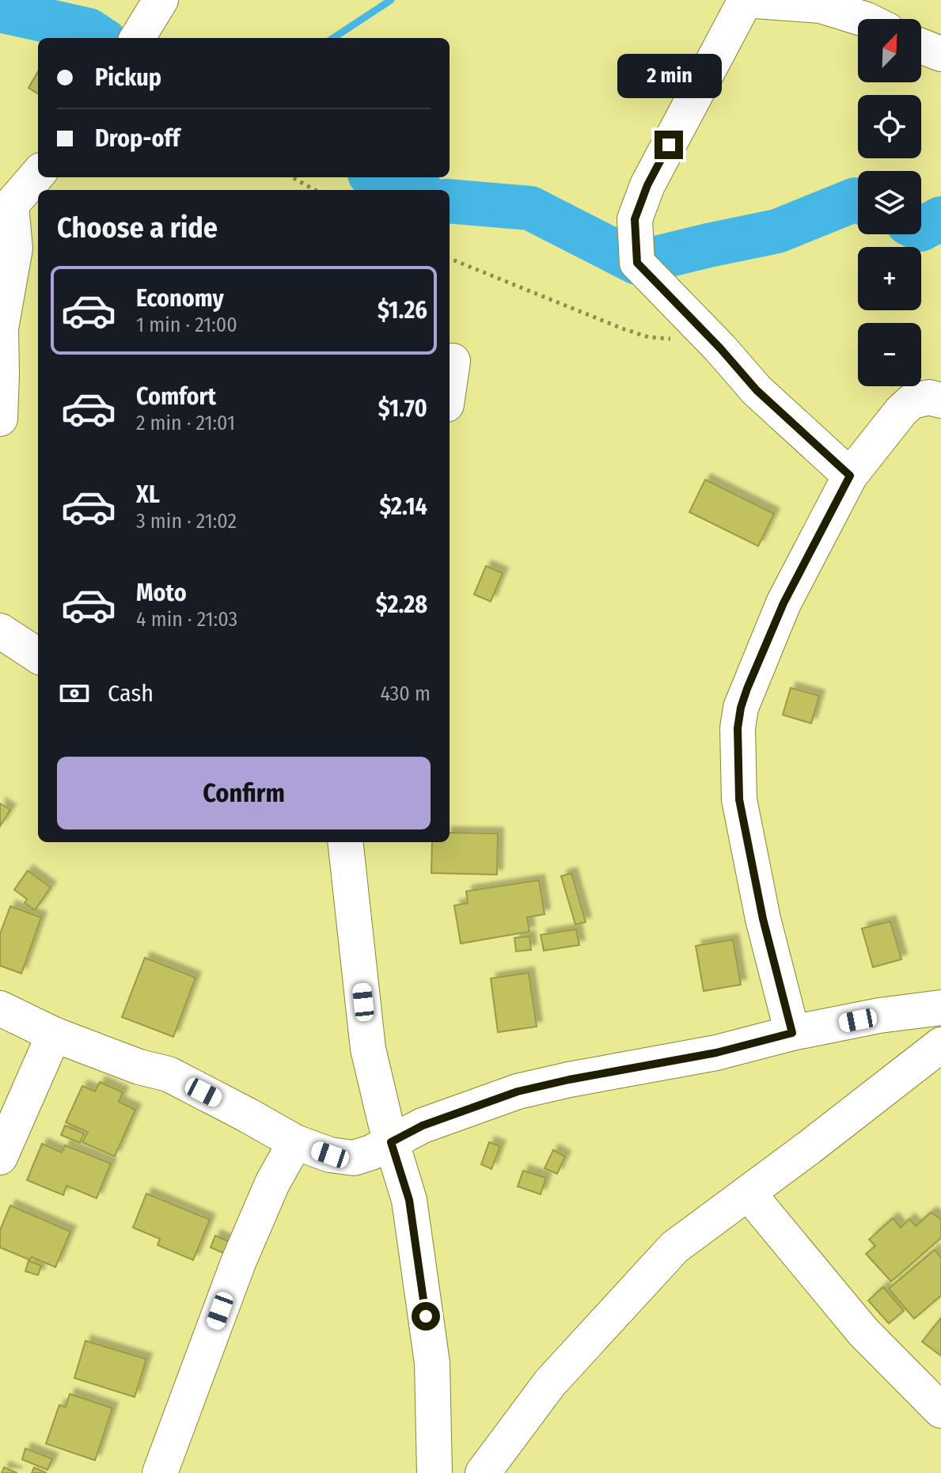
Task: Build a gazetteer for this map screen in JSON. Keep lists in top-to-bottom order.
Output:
{
  "north": "top right",
  "page": {
    "map_buttons": ["+", "−"],
    "banner": ["Pickup", "Drop-off"],
    "bubble": "2 min",
    "heading": "Choose a ride",
    "list": [
      {
        "name": "Economy",
        "note": "1 min · 21:00",
        "value": "$1.26"
      },
      {
        "name": "Comfort",
        "note": "2 min · 21:01",
        "value": "$1.70"
      },
      {
        "name": "XL",
        "note": "3 min · 21:02",
        "value": "$2.14"
      },
      {
        "name": "Moto",
        "note": "4 min · 21:03",
        "value": "$2.28"
      }
    ],
    "pay": ["Cash", "430 m"],
    "buttons": "Confirm"
  }
}
